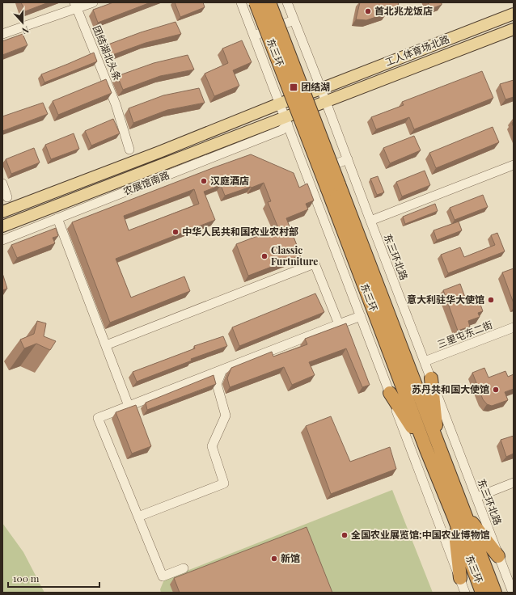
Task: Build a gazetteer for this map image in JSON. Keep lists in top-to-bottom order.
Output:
{
  "streets": {
    "highway": ["东三环"],
    "main road": ["工人体育场北路", "农展馆南路"],
    "street": ["团结湖北头条", "东三环北路", "三里屯东二街"]
  },
  "crossings": [
    ["工人体育场北路", "农展馆南路"],
    ["工人体育场北路", "东三环北路"],
    ["东三环北路", "三里屯东二街"]
  ],
  "places": {
    "other": [
      "首北兆龙饭店",
      "汉庭酒店",
      "中华人民共和国农业农村部",
      "Classic Furtniture",
      "意大利驻华大使馆",
      "苏丹共和国大使馆",
      "全国农业展览馆;中国农业博物馆",
      "新馆"
    ],
    "transit": ["团结湖"]
  },
  "scale_bar": "100 m",
  "north": "bottom"
}
